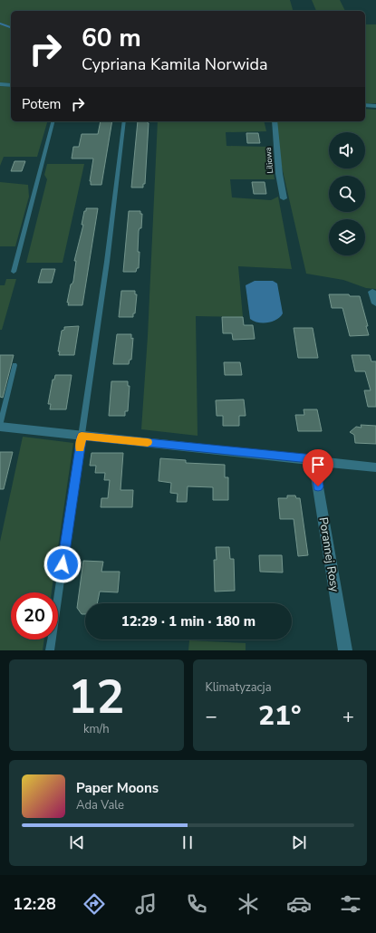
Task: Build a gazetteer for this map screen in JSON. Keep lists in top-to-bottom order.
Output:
{
  "streets": {
    "street": ["Liliowa", "Porannej Rosy"]
  },
  "page": {
    "turn": ["60 m", "Cypriana Kamila Norwida"],
    "then": "Potem",
    "limit": "20",
    "trip": "12:29 · 1 min · 180 m",
    "tile": [
      ["12", "km/h"],
      "Klimatyzacja"
    ],
    "heat": ["−", "21°", "+"],
    "song": ["Paper Moons", "Ada Vale"],
    "tabs": "12:28"
  }
}
